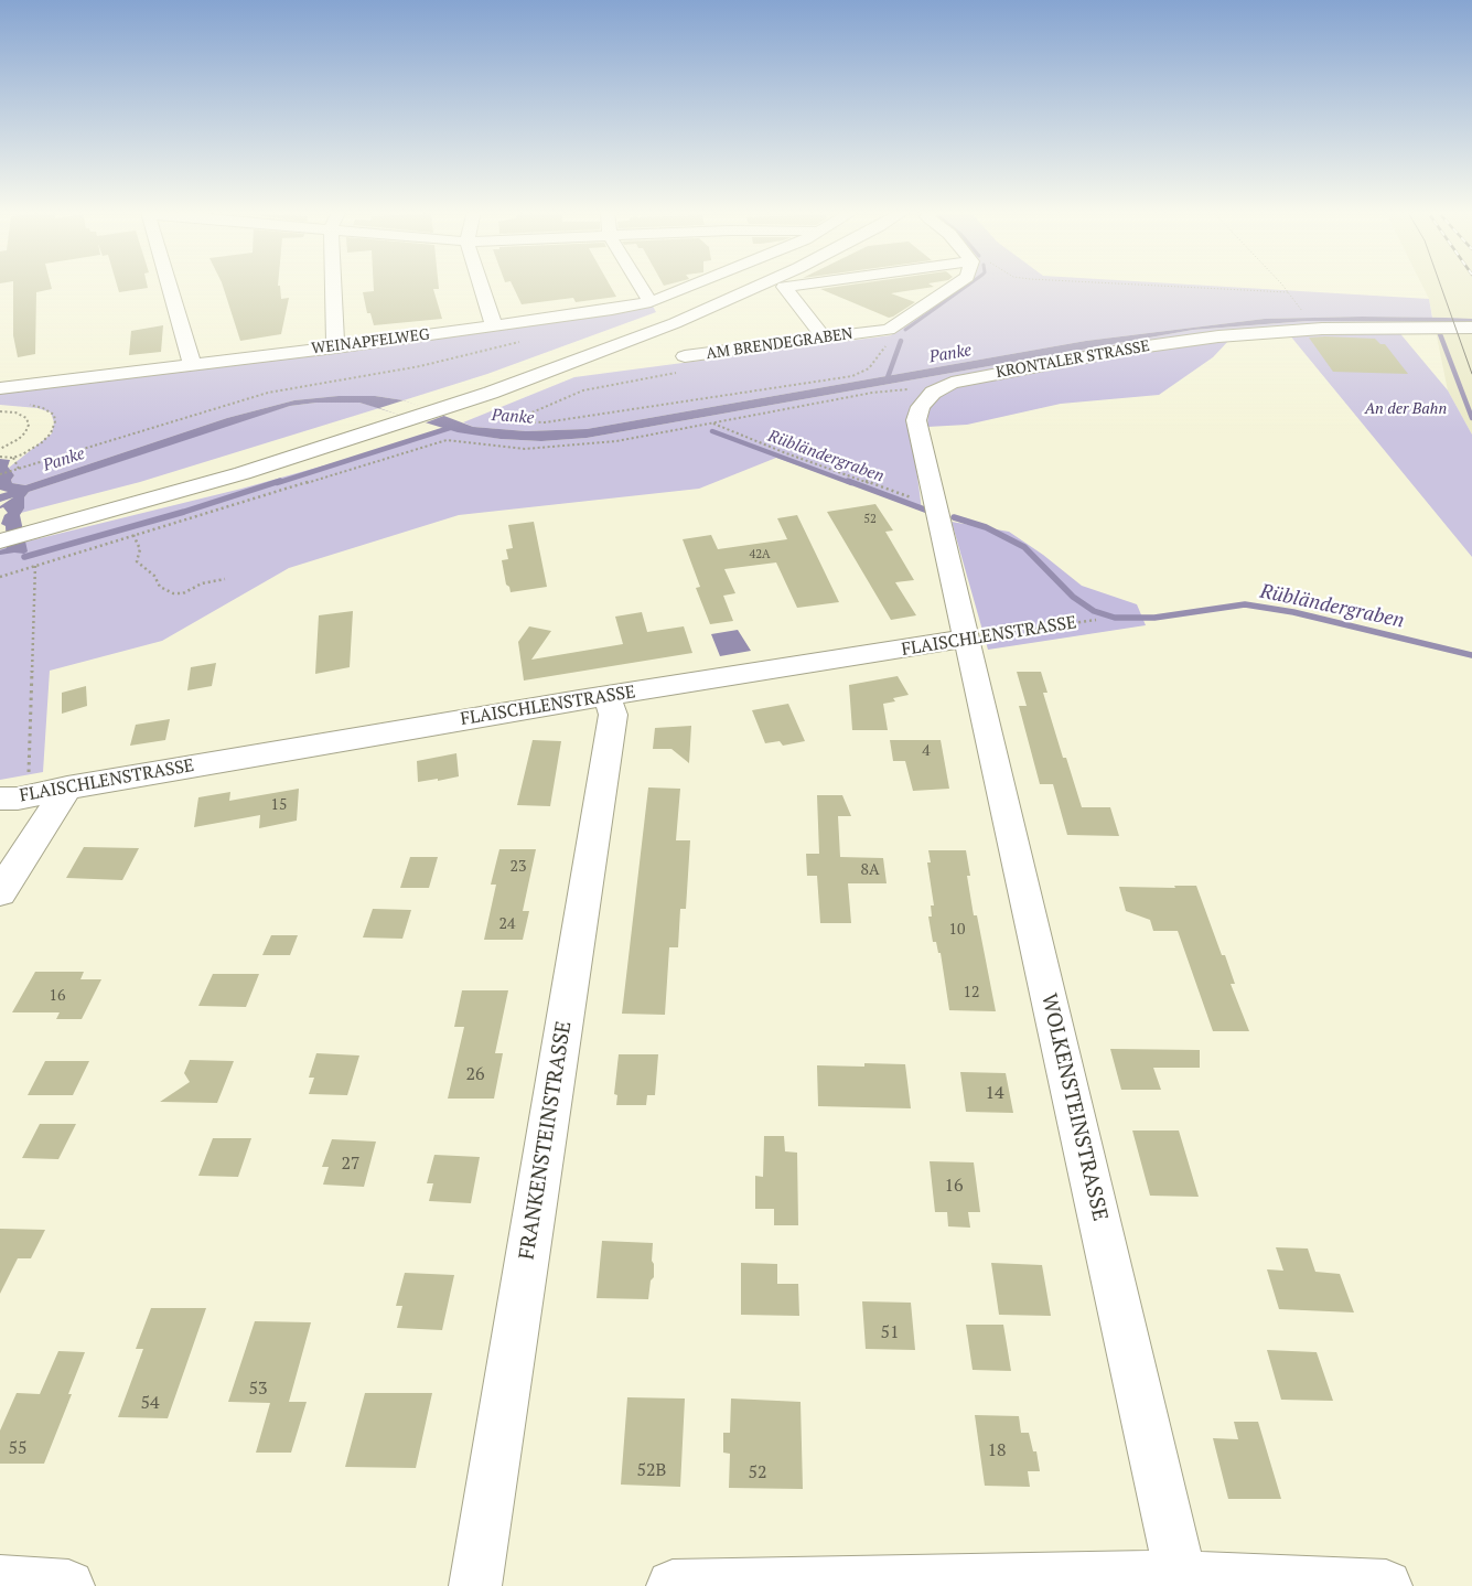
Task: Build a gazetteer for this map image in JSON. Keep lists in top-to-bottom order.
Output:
{
  "streets": {
    "main road": [
      "WEINAPFELWEG",
      "AM BRENDEGRABEN",
      "KRONTALER STRASSE",
      "FLAISCHLENSTRASSE",
      "WOLKENSTEINSTRASSE",
      "FRANKENSTEINSTRASSE"
    ]
  },
  "crossings": [
    ["FLAISCHLENSTRASSE", "WOLKENSTEINSTRASSE"],
    ["FLAISCHLENSTRASSE", "FRANKENSTEINSTRASSE"]
  ],
  "water": ["Panke", "Rübländergraben"],
  "parks": ["An der Bahn"],
  "house_numbers": [
    "52",
    "42A",
    "4",
    "15",
    "23",
    "8A",
    "24",
    "10",
    "12",
    "16",
    "26",
    "14",
    "27",
    "16",
    "51",
    "53",
    "54",
    "55",
    "18",
    "52B",
    "52"
  ]
}
